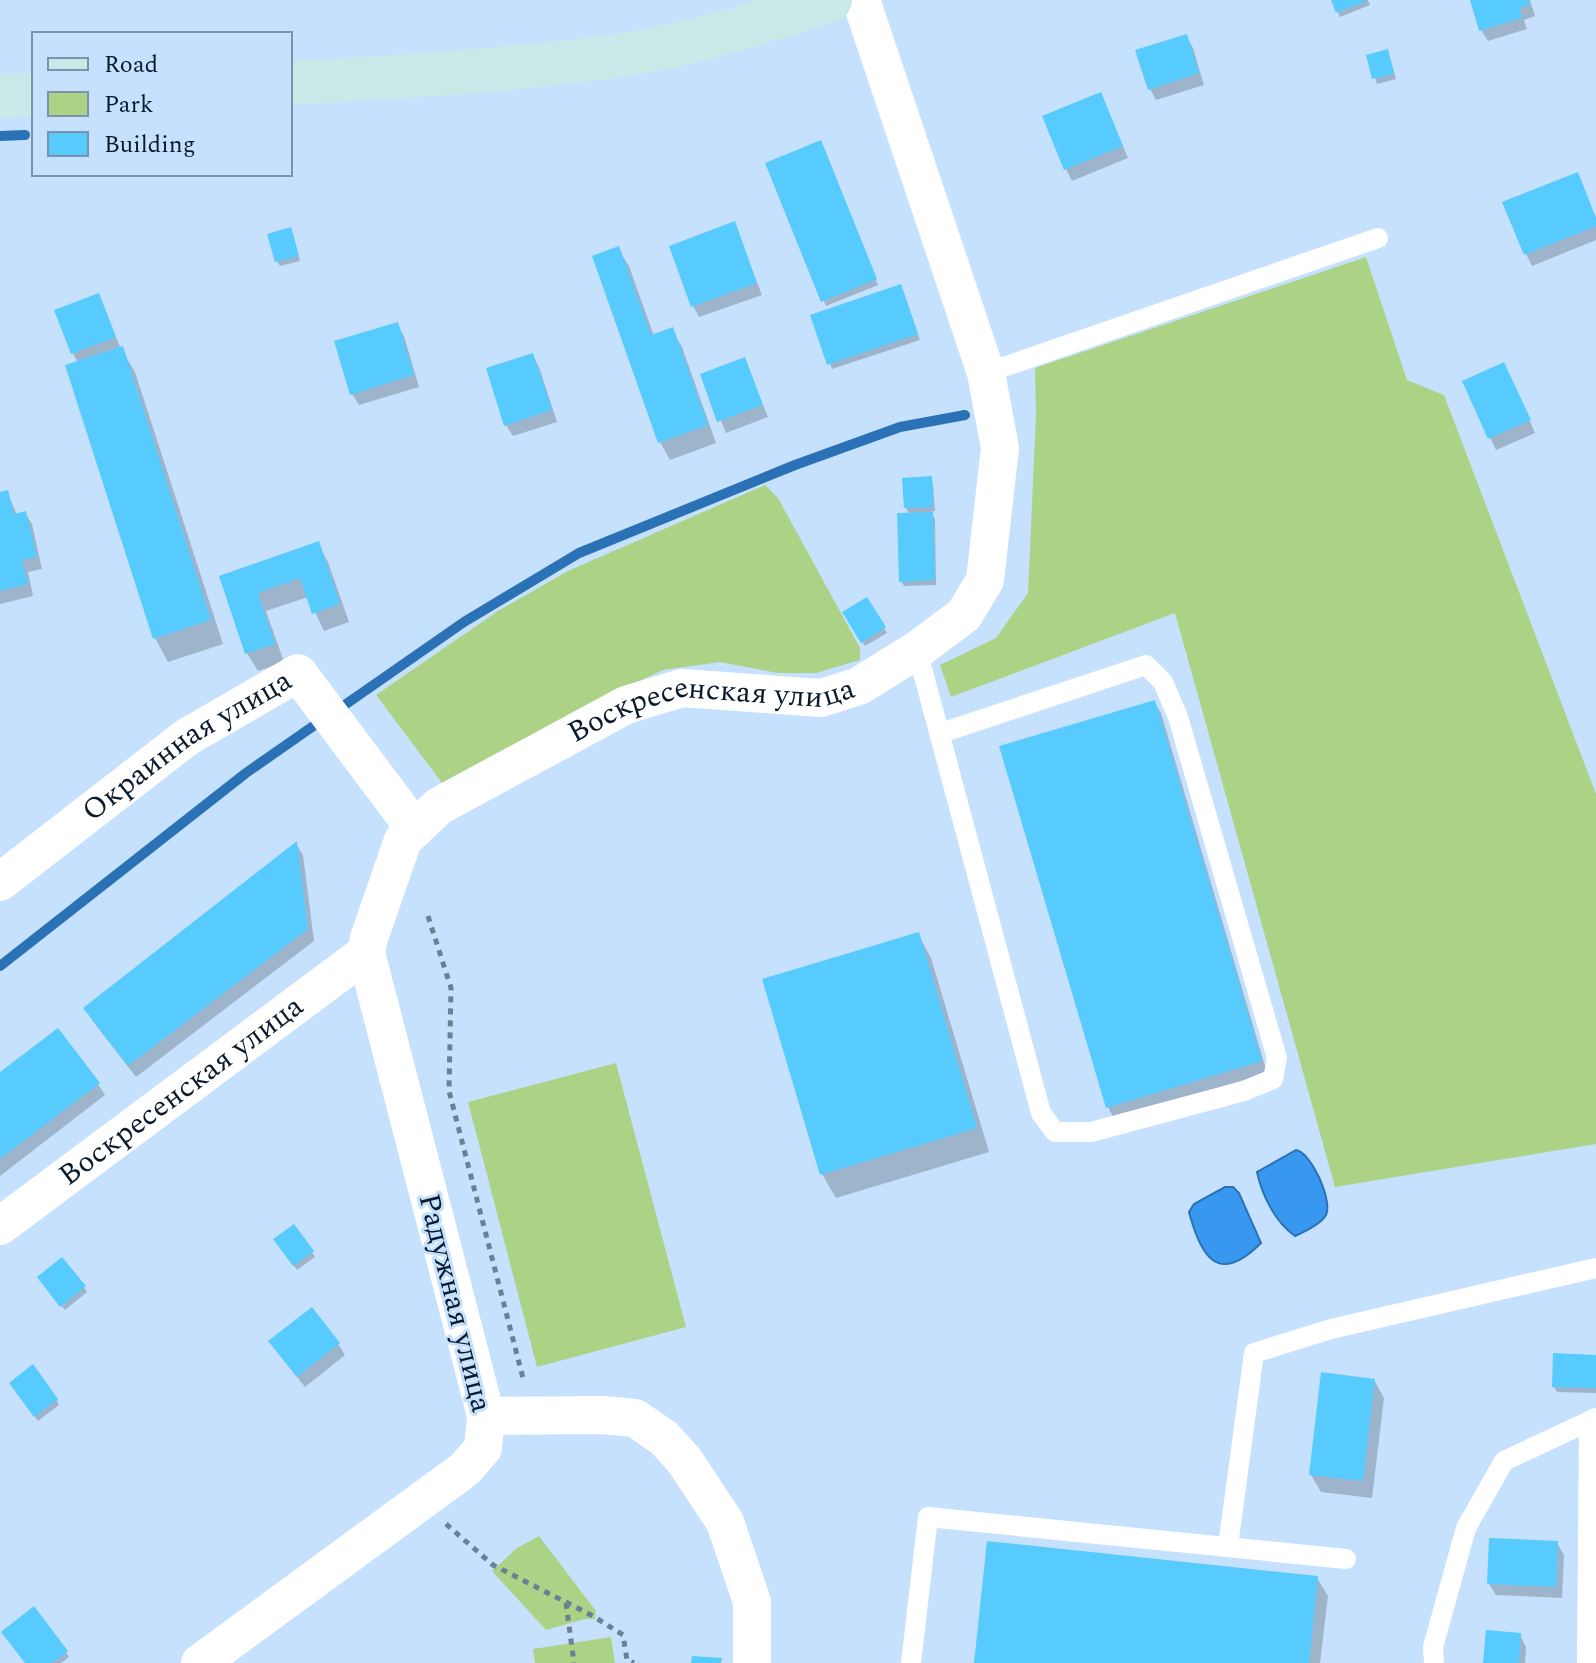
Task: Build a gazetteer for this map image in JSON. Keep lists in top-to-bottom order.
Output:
{
  "streets": {
    "street": ["Воскресенская улица", "Окраинная улица", "Радужная улица"]
  },
  "crossings": [
    ["Воскресенская улица", "Окраинная улица"],
    ["Воскресенская улица", "Радужная улица"]
  ],
  "legend": ["Road", "Park", "Building"]
}
